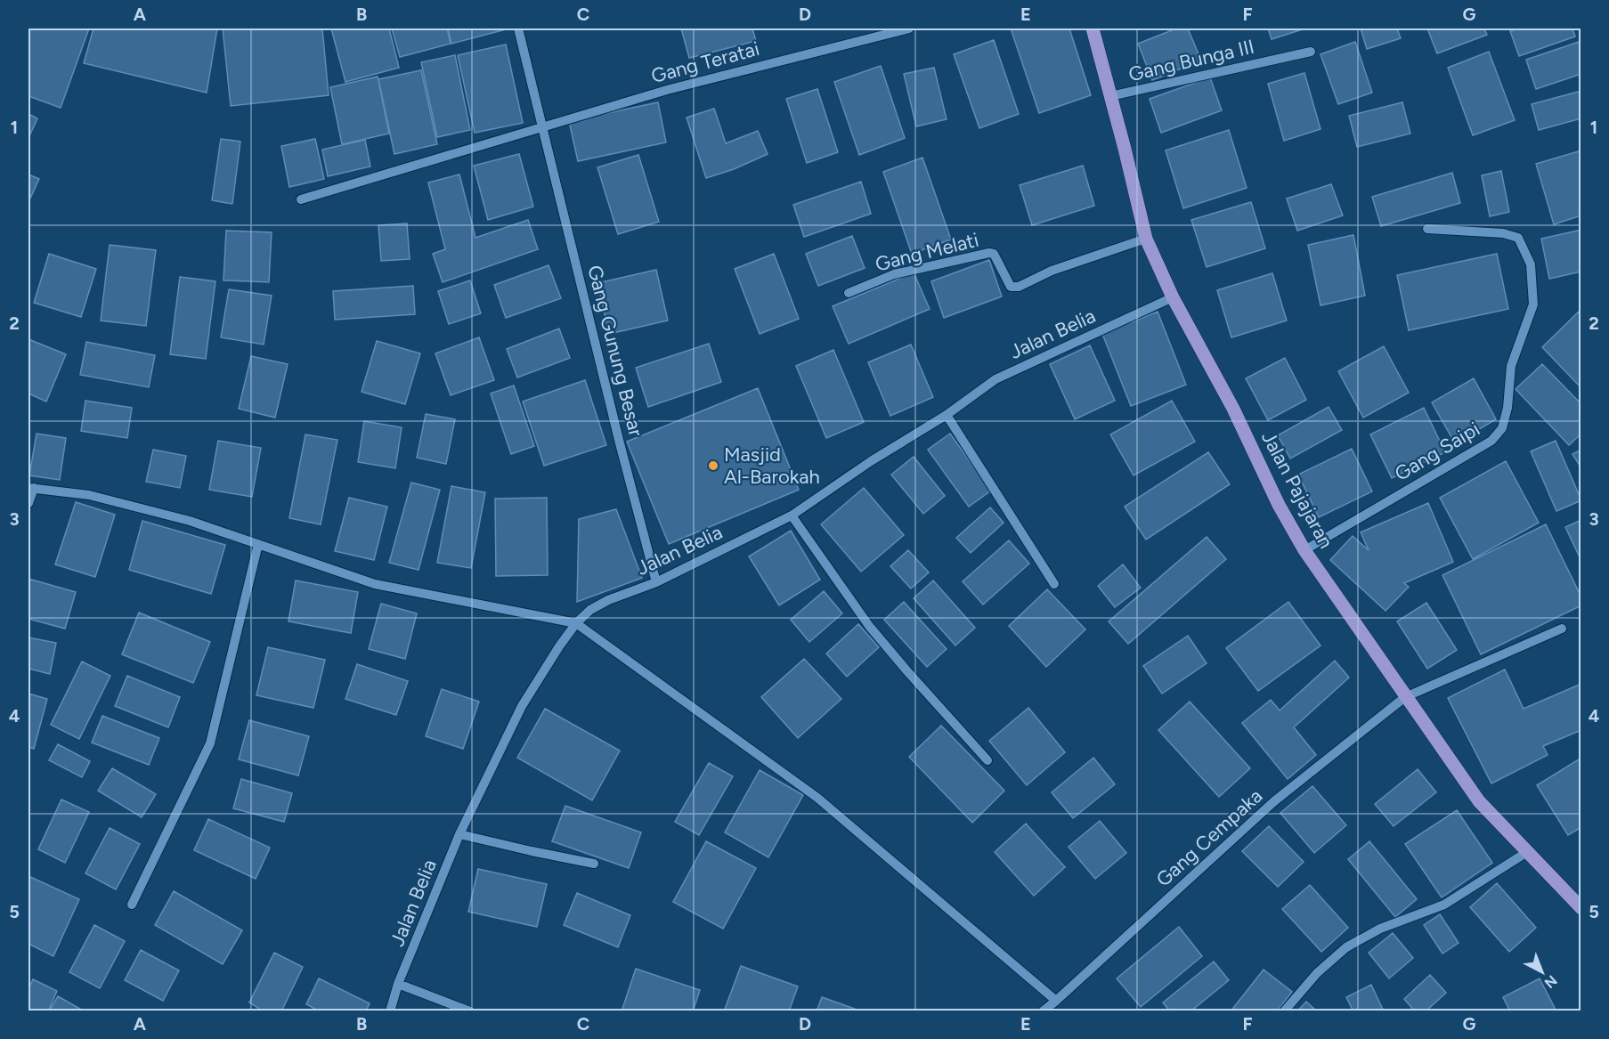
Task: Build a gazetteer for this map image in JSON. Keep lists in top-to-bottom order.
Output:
{
  "streets": {
    "main road": ["Jalan Pajajaran"],
    "street": [
      "Gang Bunga III",
      "Gang Teratai",
      "Gang Melati",
      "Jalan Belia",
      "Gang Gunung Besar",
      "Gang Saipi",
      "Gang Cempaka"
    ]
  },
  "crossings": [
    ["Gang Bunga III", "Jalan Pajajaran"],
    ["Gang Teratai", "Gang Gunung Besar"],
    ["Gang Melati", "Jalan Pajajaran"],
    ["Jalan Belia", "Gang Gunung Besar"],
    ["Jalan Belia", "Jalan Pajajaran"],
    ["Gang Saipi", "Jalan Pajajaran"],
    ["Jalan Pajajaran", "Gang Cempaka"]
  ],
  "places": ["Masjid Al-Barokah"],
  "north": "bottom right",
  "grid": {
    "columns": [
      "A",
      "B",
      "C",
      "D",
      "E",
      "F",
      "G"
    ],
    "rows": [
      "1",
      "2",
      "3",
      "4",
      "5"
    ]
  }
}
